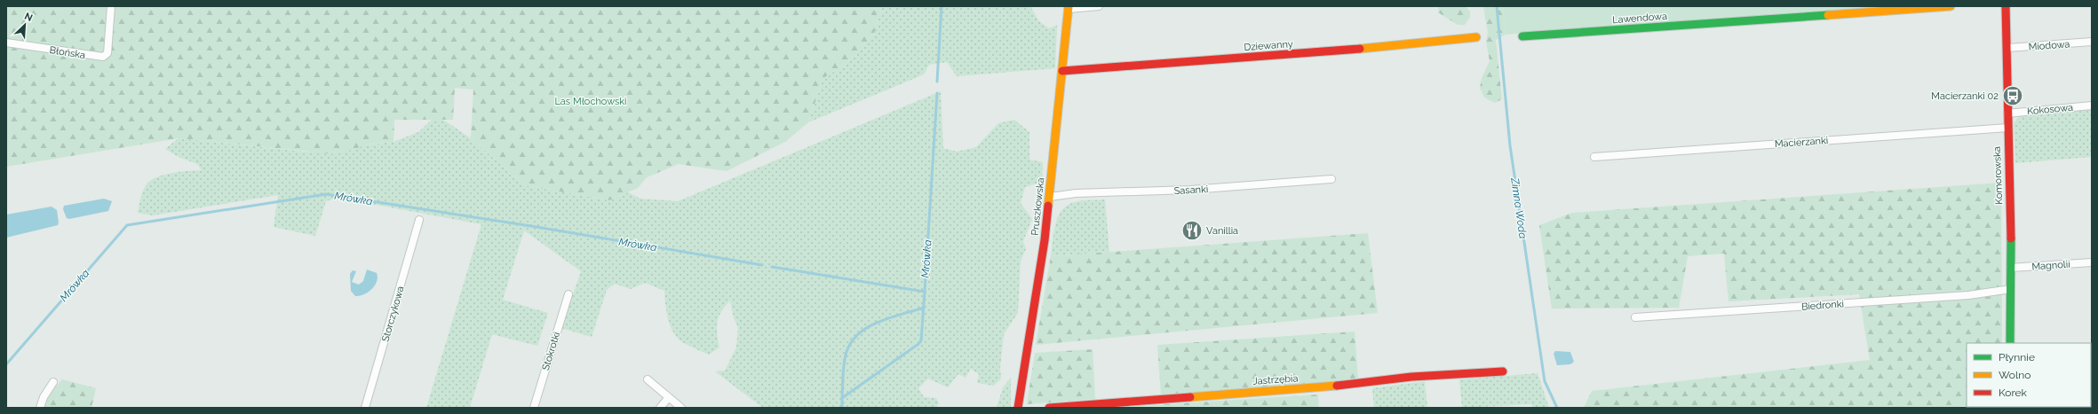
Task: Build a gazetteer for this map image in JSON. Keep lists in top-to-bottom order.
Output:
{
  "streets": {
    "street": [
      "Lawendowa",
      "Dziewanny",
      "Miodowa",
      "Błońska",
      "Kokosowa",
      "Macierzanki",
      "Komorowska",
      "Sasanki",
      "Pruszkowska",
      "Magnolii",
      "Biedronki",
      "Storczykowa",
      "Stokrotki",
      "Jastrzębia"
    ]
  },
  "crossings": [
    ["Dziewanny", "Pruszkowska"],
    ["Miodowa", "Komorowska"],
    ["Kokosowa", "Komorowska"],
    ["Macierzanki", "Komorowska"],
    ["Komorowska", "Magnolii"],
    ["Komorowska", "Biedronki"],
    ["Sasanki", "Pruszkowska"]
  ],
  "water": ["Mrówka", "Zimna Woda"],
  "parks": ["Las Młochowski"],
  "places": {
    "bus stop": ["Macierzanki 02"],
    "restaurant": ["Vanillia"]
  },
  "legend": ["Płynnie", "Wolno", "Korek"],
  "north": "top right"
}
